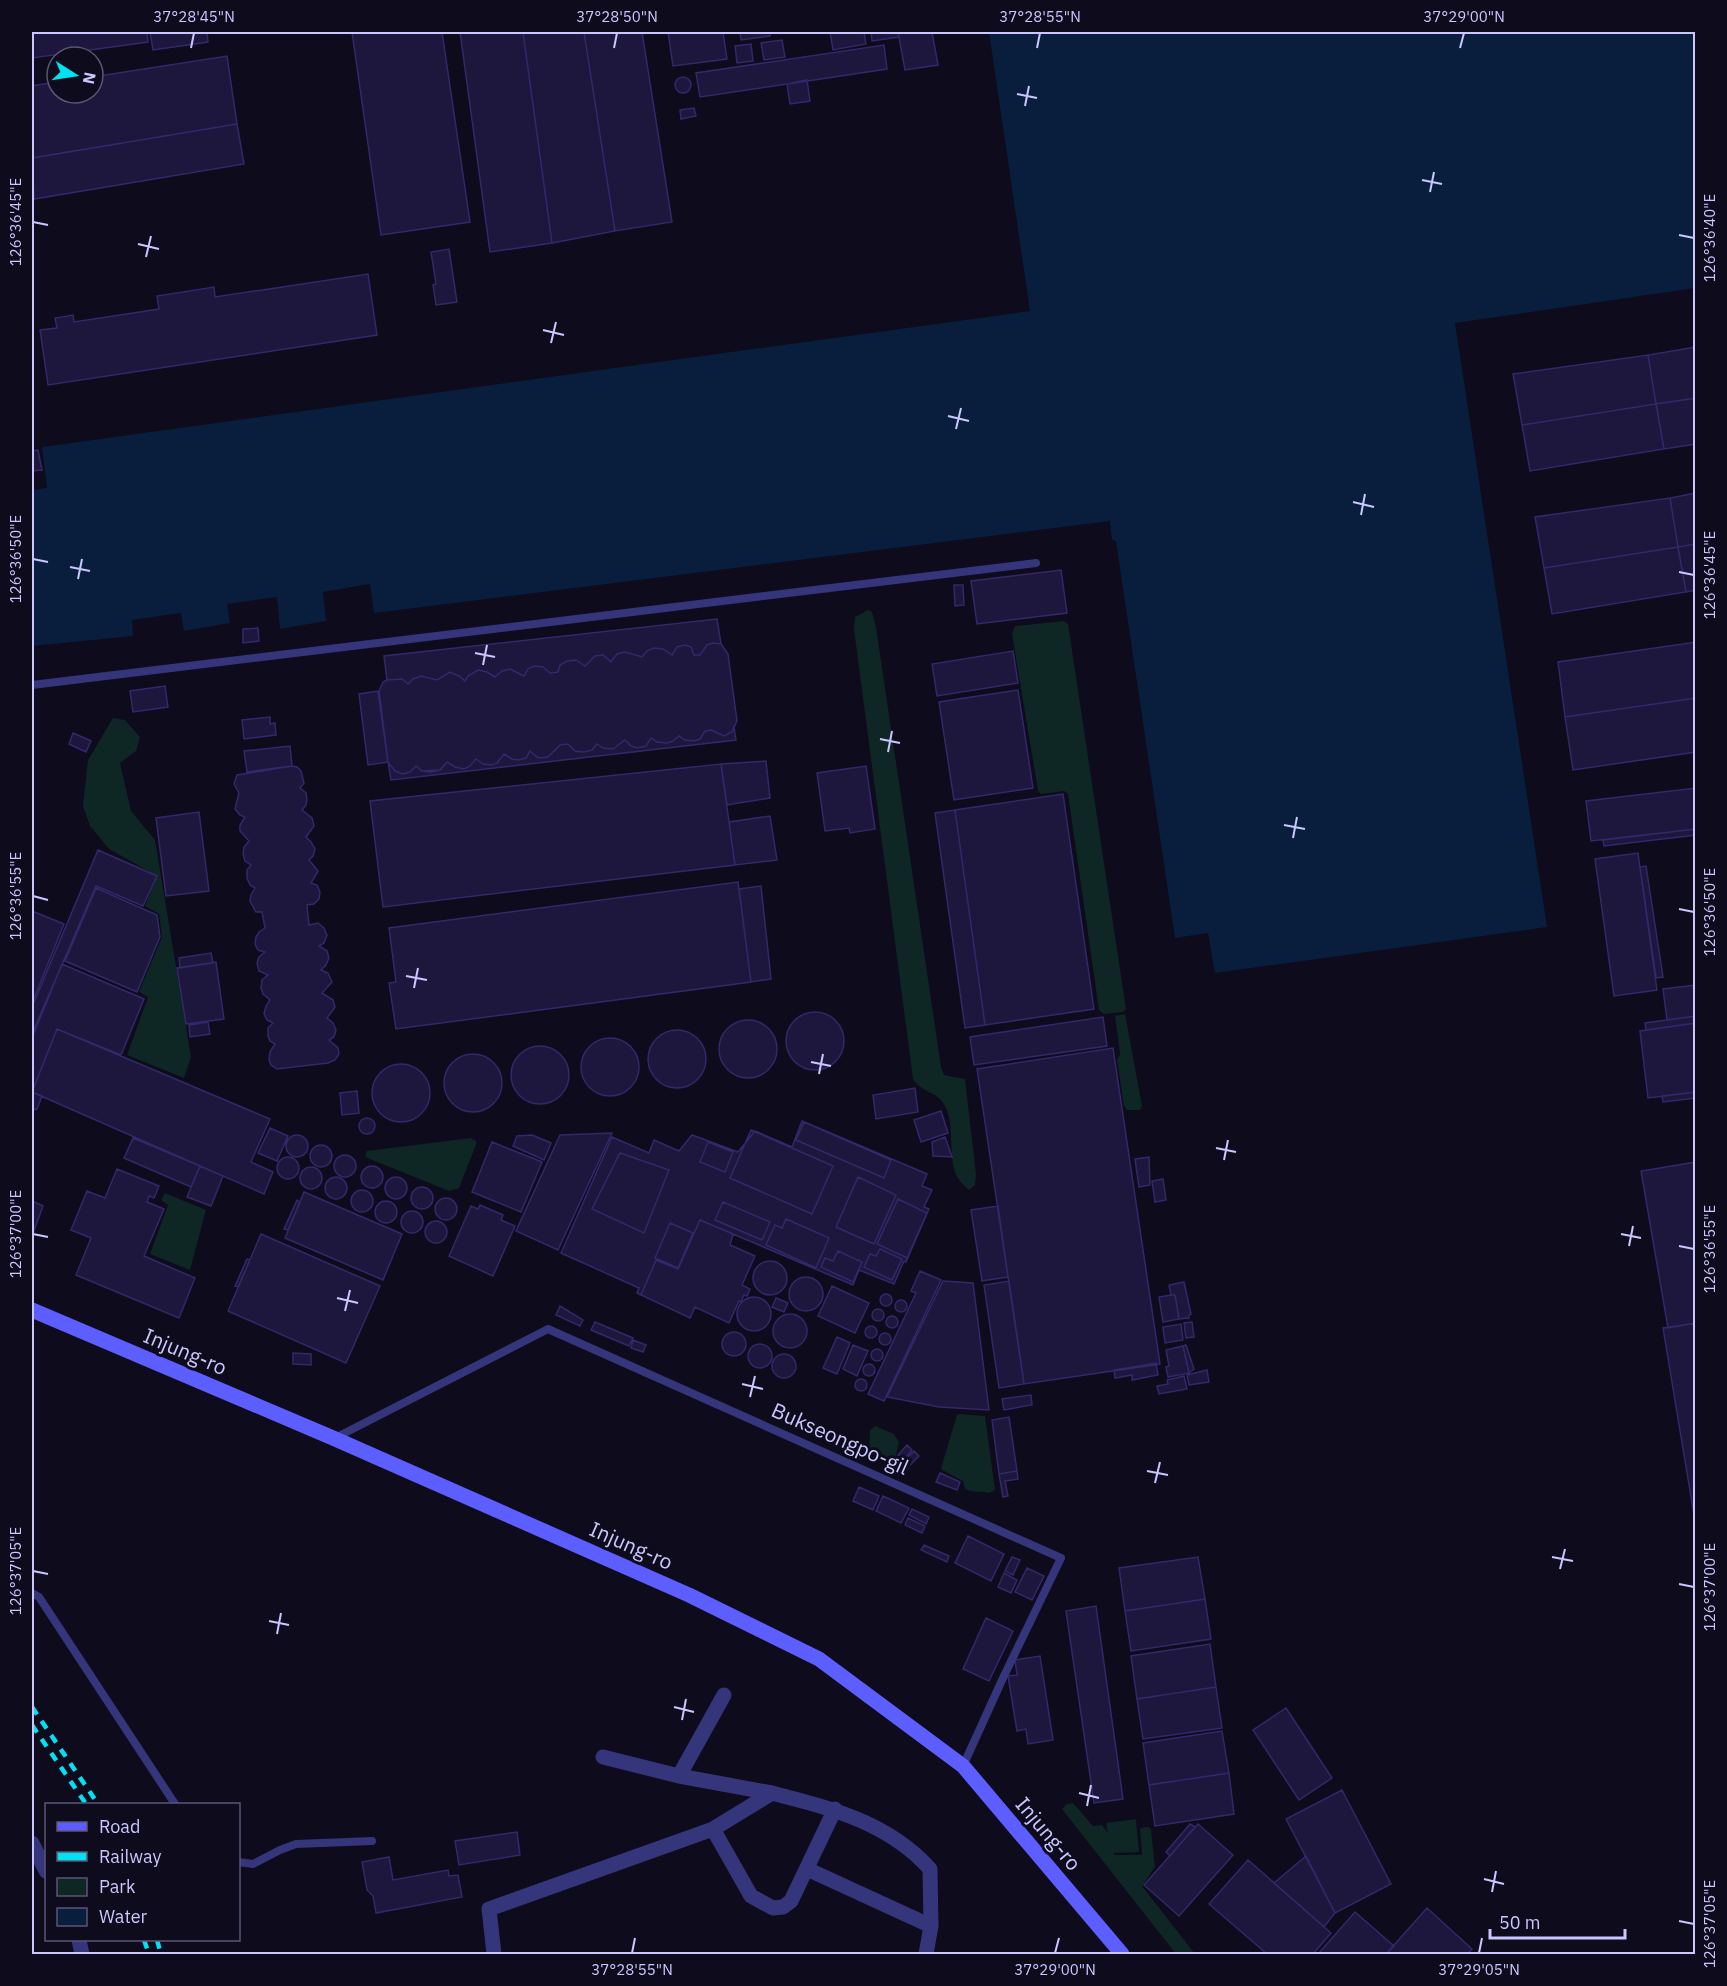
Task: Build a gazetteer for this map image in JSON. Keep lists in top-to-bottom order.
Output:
{
  "streets": {
    "main road": ["Injung-ro"],
    "lane": ["Bukseongpo-gil"]
  },
  "crossings": [
    ["Injung-ro", "Bukseongpo-gil"]
  ],
  "legend": [
    "Road",
    "Railway",
    "Park",
    "Water"
  ],
  "scale_bar": "50 m",
  "north": "right",
  "coordinates": [
    "37°28'45\"N",
    "37°28'50\"N",
    "37°28'55\"N",
    "37°29'00\"N",
    "126°36'45\"E",
    "126°36'40\"E",
    "126°36'50\"E",
    "126°36'55\"E",
    "126°37'00\"E",
    "126°37'05\"E",
    "37°29'05\"N"
  ]
}
